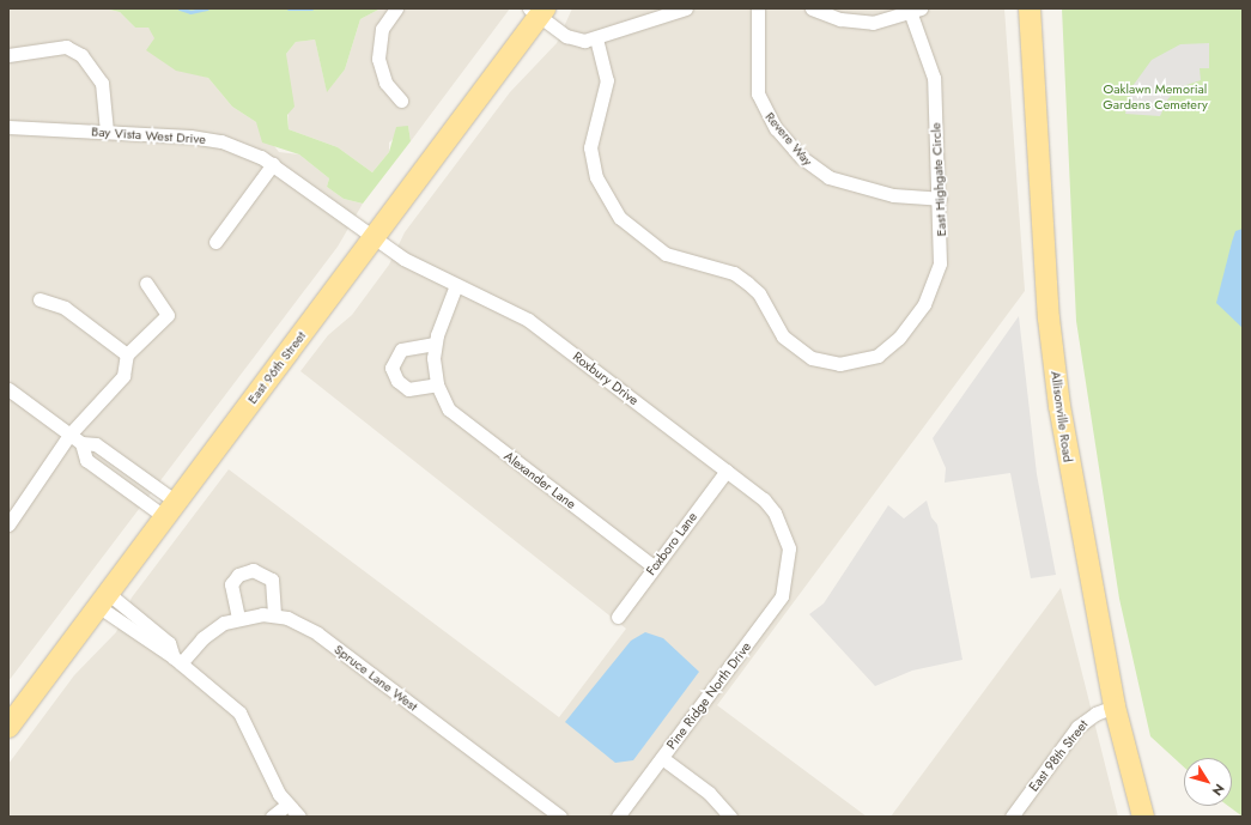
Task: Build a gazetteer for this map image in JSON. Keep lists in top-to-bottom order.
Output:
{
  "streets": {
    "main road": ["East 96th Street", "Allisonville Road"],
    "street": [
      "Bay Vista West Drive",
      "Revere Way",
      "East Highgate Circle",
      "Roxbury Drive",
      "Alexander Lane",
      "Foxboro Lane",
      "Spruce Lane West",
      "Pine Ridge North Drive",
      "East 98th Street"
    ]
  },
  "crossings": [
    ["Bay Vista West Drive", "East 96th Street"],
    ["Bay Vista West Drive", "Roxbury Drive"],
    ["Revere Way", "East Highgate Circle"],
    ["East 96th Street", "Roxbury Drive"],
    ["Roxbury Drive", "Alexander Lane"],
    ["Roxbury Drive", "Foxboro Lane"],
    ["Roxbury Drive", "Pine Ridge North Drive"],
    ["Allisonville Road", "East 98th Street"],
    ["Alexander Lane", "Foxboro Lane"]
  ],
  "parks": ["Oaklawn Memorial Gardens Cemetery"],
  "north": "bottom right"
}
